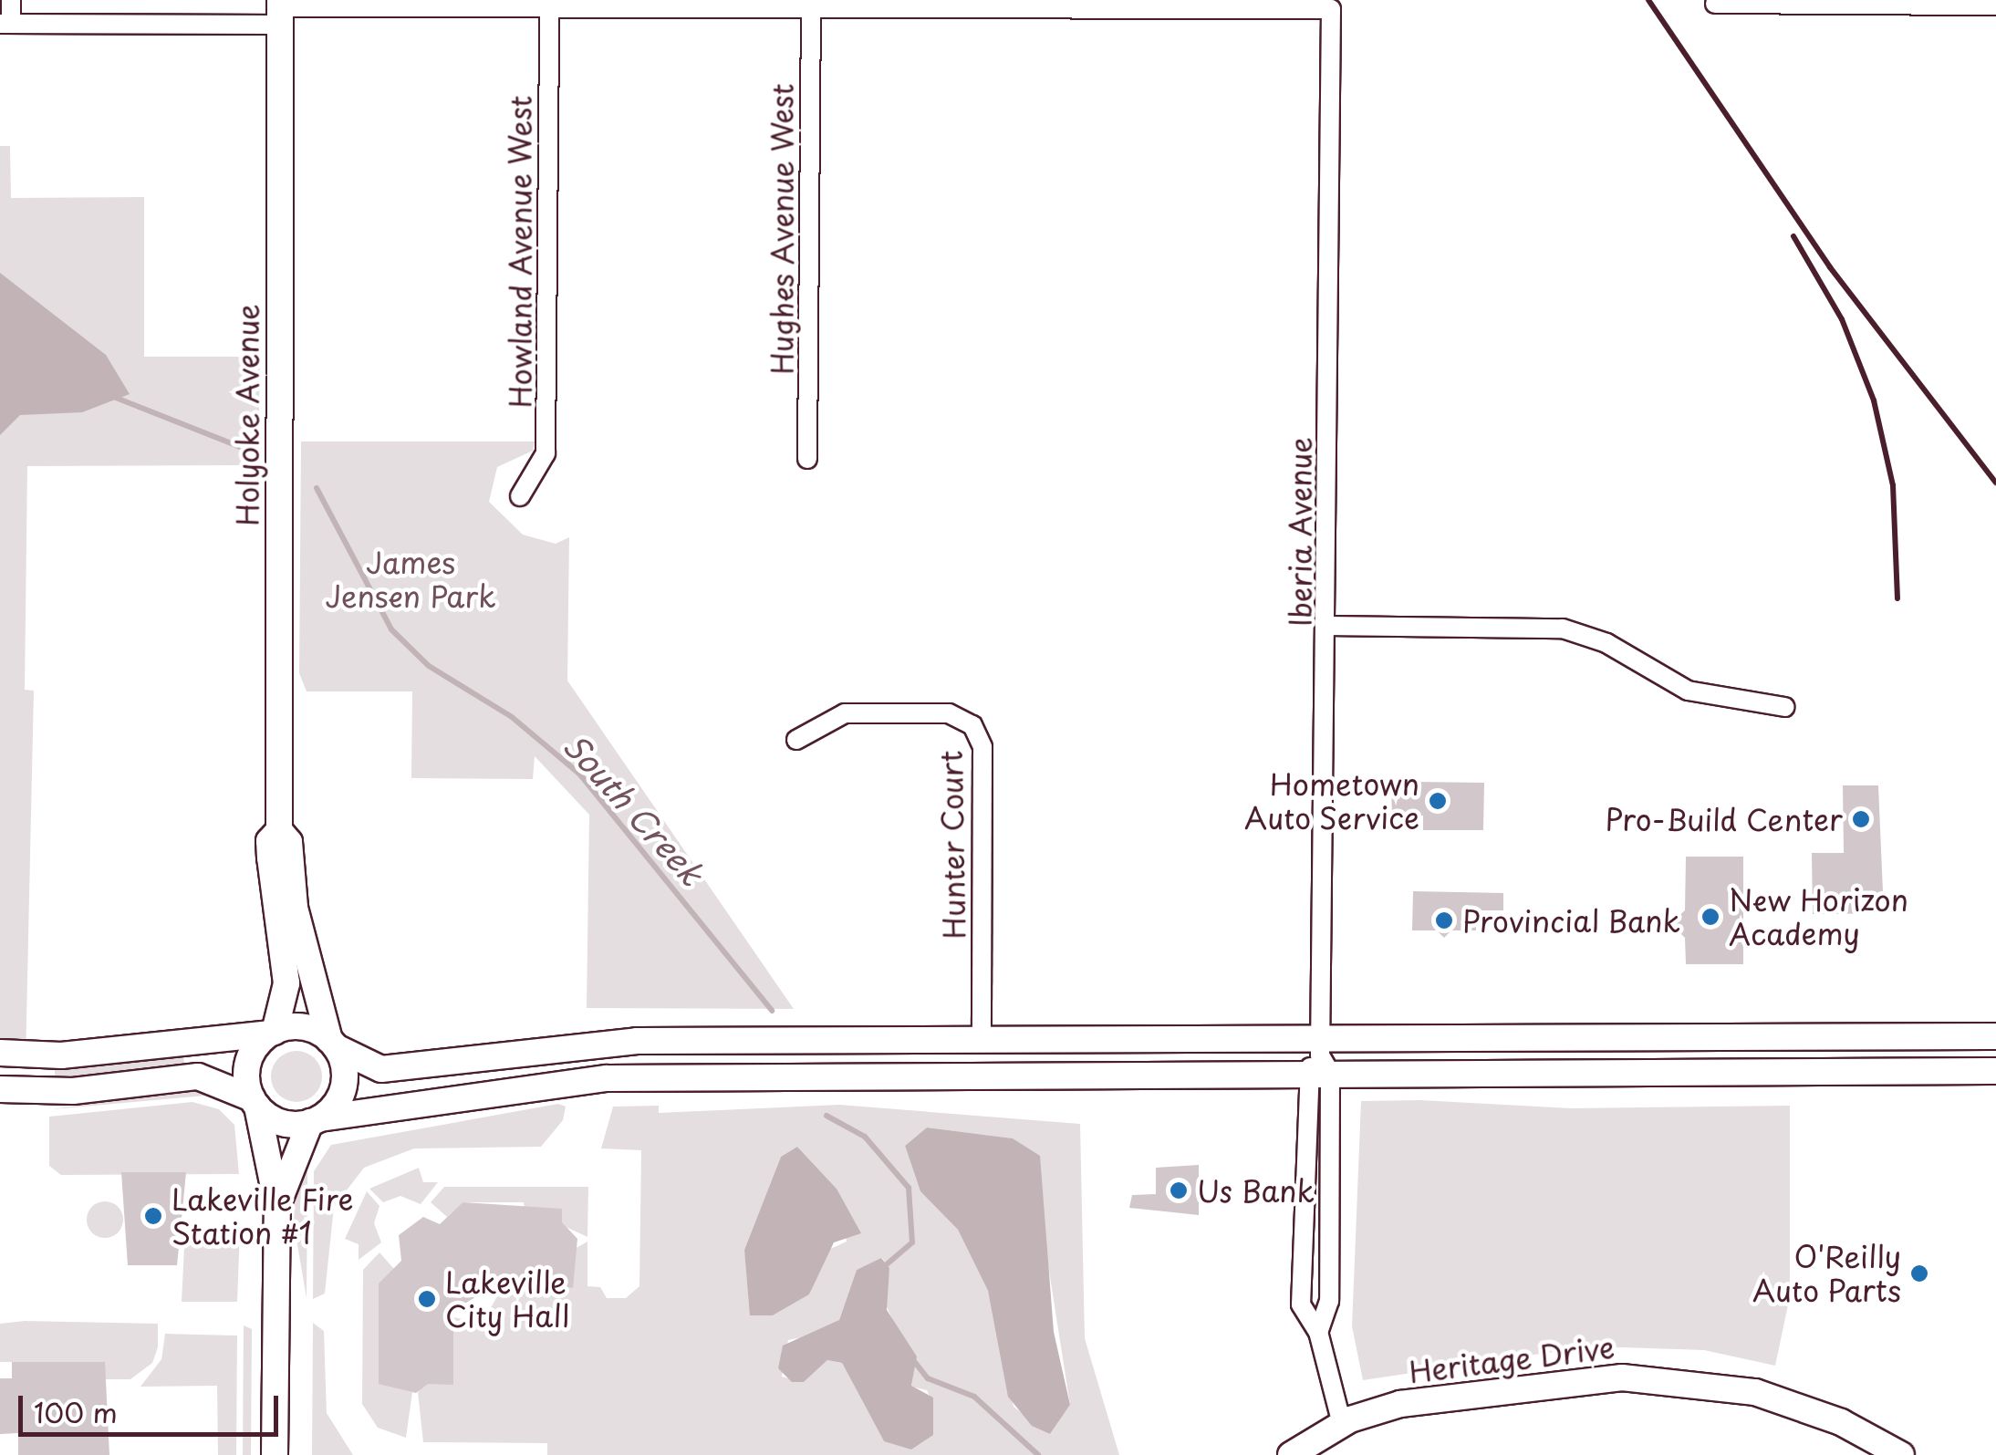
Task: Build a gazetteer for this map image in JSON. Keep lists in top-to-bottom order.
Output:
{
  "streets": {
    "main road": ["Holyoke Avenue", "Heritage Drive"],
    "street": [
      "Hughes Avenue West",
      "Howland Avenue West",
      "Iberia Avenue",
      "Hunter Court"
    ]
  },
  "crossings": [
    ["Iberia Avenue", "Heritage Drive"]
  ],
  "water": ["South Creek"],
  "parks": ["James Jensen Park"],
  "places": [
    "Hometown Auto Service",
    "Pro-Build Center",
    "New Horizon Academy",
    "Provincial Bank",
    "Us Bank",
    "Lakeville Fire Station #1",
    "O'Reilly Auto Parts",
    "Lakeville City Hall"
  ],
  "scale_bar": "100 m"
}
